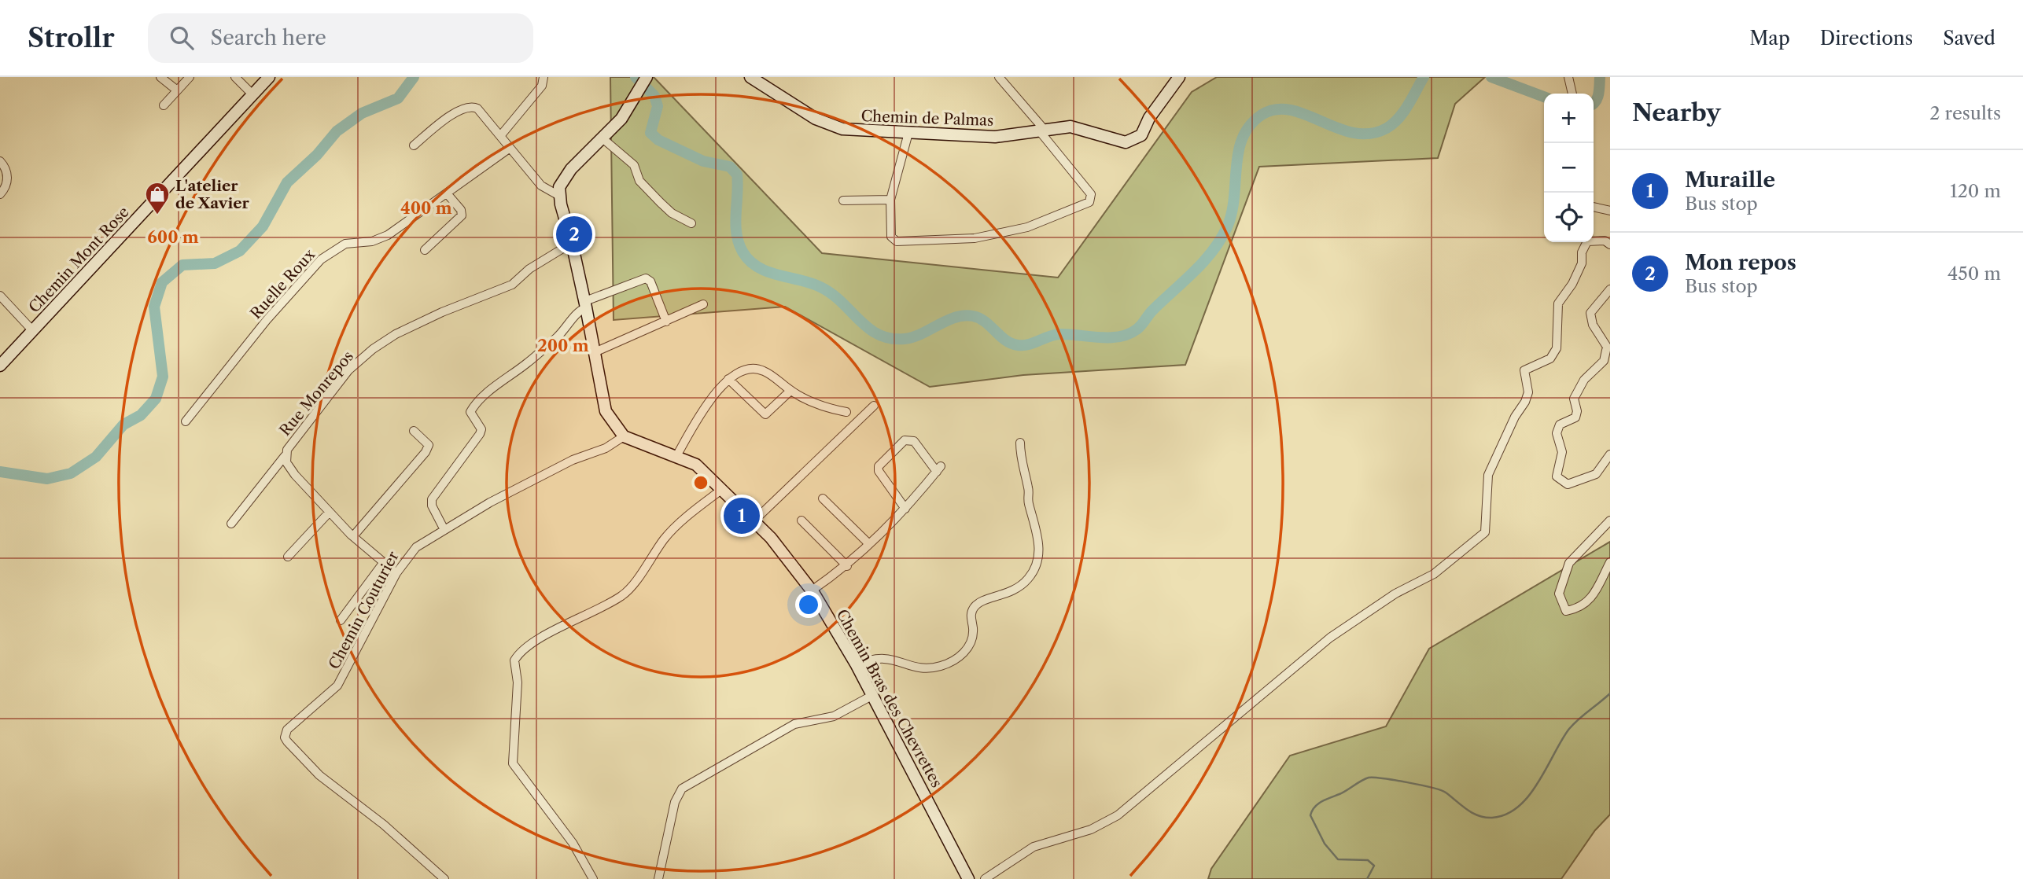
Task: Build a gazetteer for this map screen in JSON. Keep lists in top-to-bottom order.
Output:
{
  "streets": {
    "main road": ["Chemin de Palmas", "Chemin Mont Rose", "Chemin Bras des Chevrettes"],
    "street": ["Ruelle Roux", "Rue Monrepos", "Chemin Couturier"]
  },
  "crossings": [
    ["Rue Monrepos", "Chemin Couturier"],
    ["Chemin Couturier", "Chemin Bras des Chevrettes"]
  ],
  "places": {
    "shop": ["L'atelier de Xavier"]
  },
  "page": {
    "header": "Strollr",
    "search": "Search here",
    "nav": ["Map", "Directions", "Saved"],
    "heading": ["Nearby", "2 results"],
    "map_buttons": ["+", "−"],
    "list": [
      {
        "mark": "1",
        "name": "Muraille",
        "note": "Bus stop",
        "value": "120 m"
      },
      {
        "mark": "2",
        "name": "Mon repos",
        "note": "Bus stop",
        "value": "450 m"
      }
    ],
    "pins": ["2", "1"]
  },
  "rings": ["400 m", "600 m", "200 m"]
}
